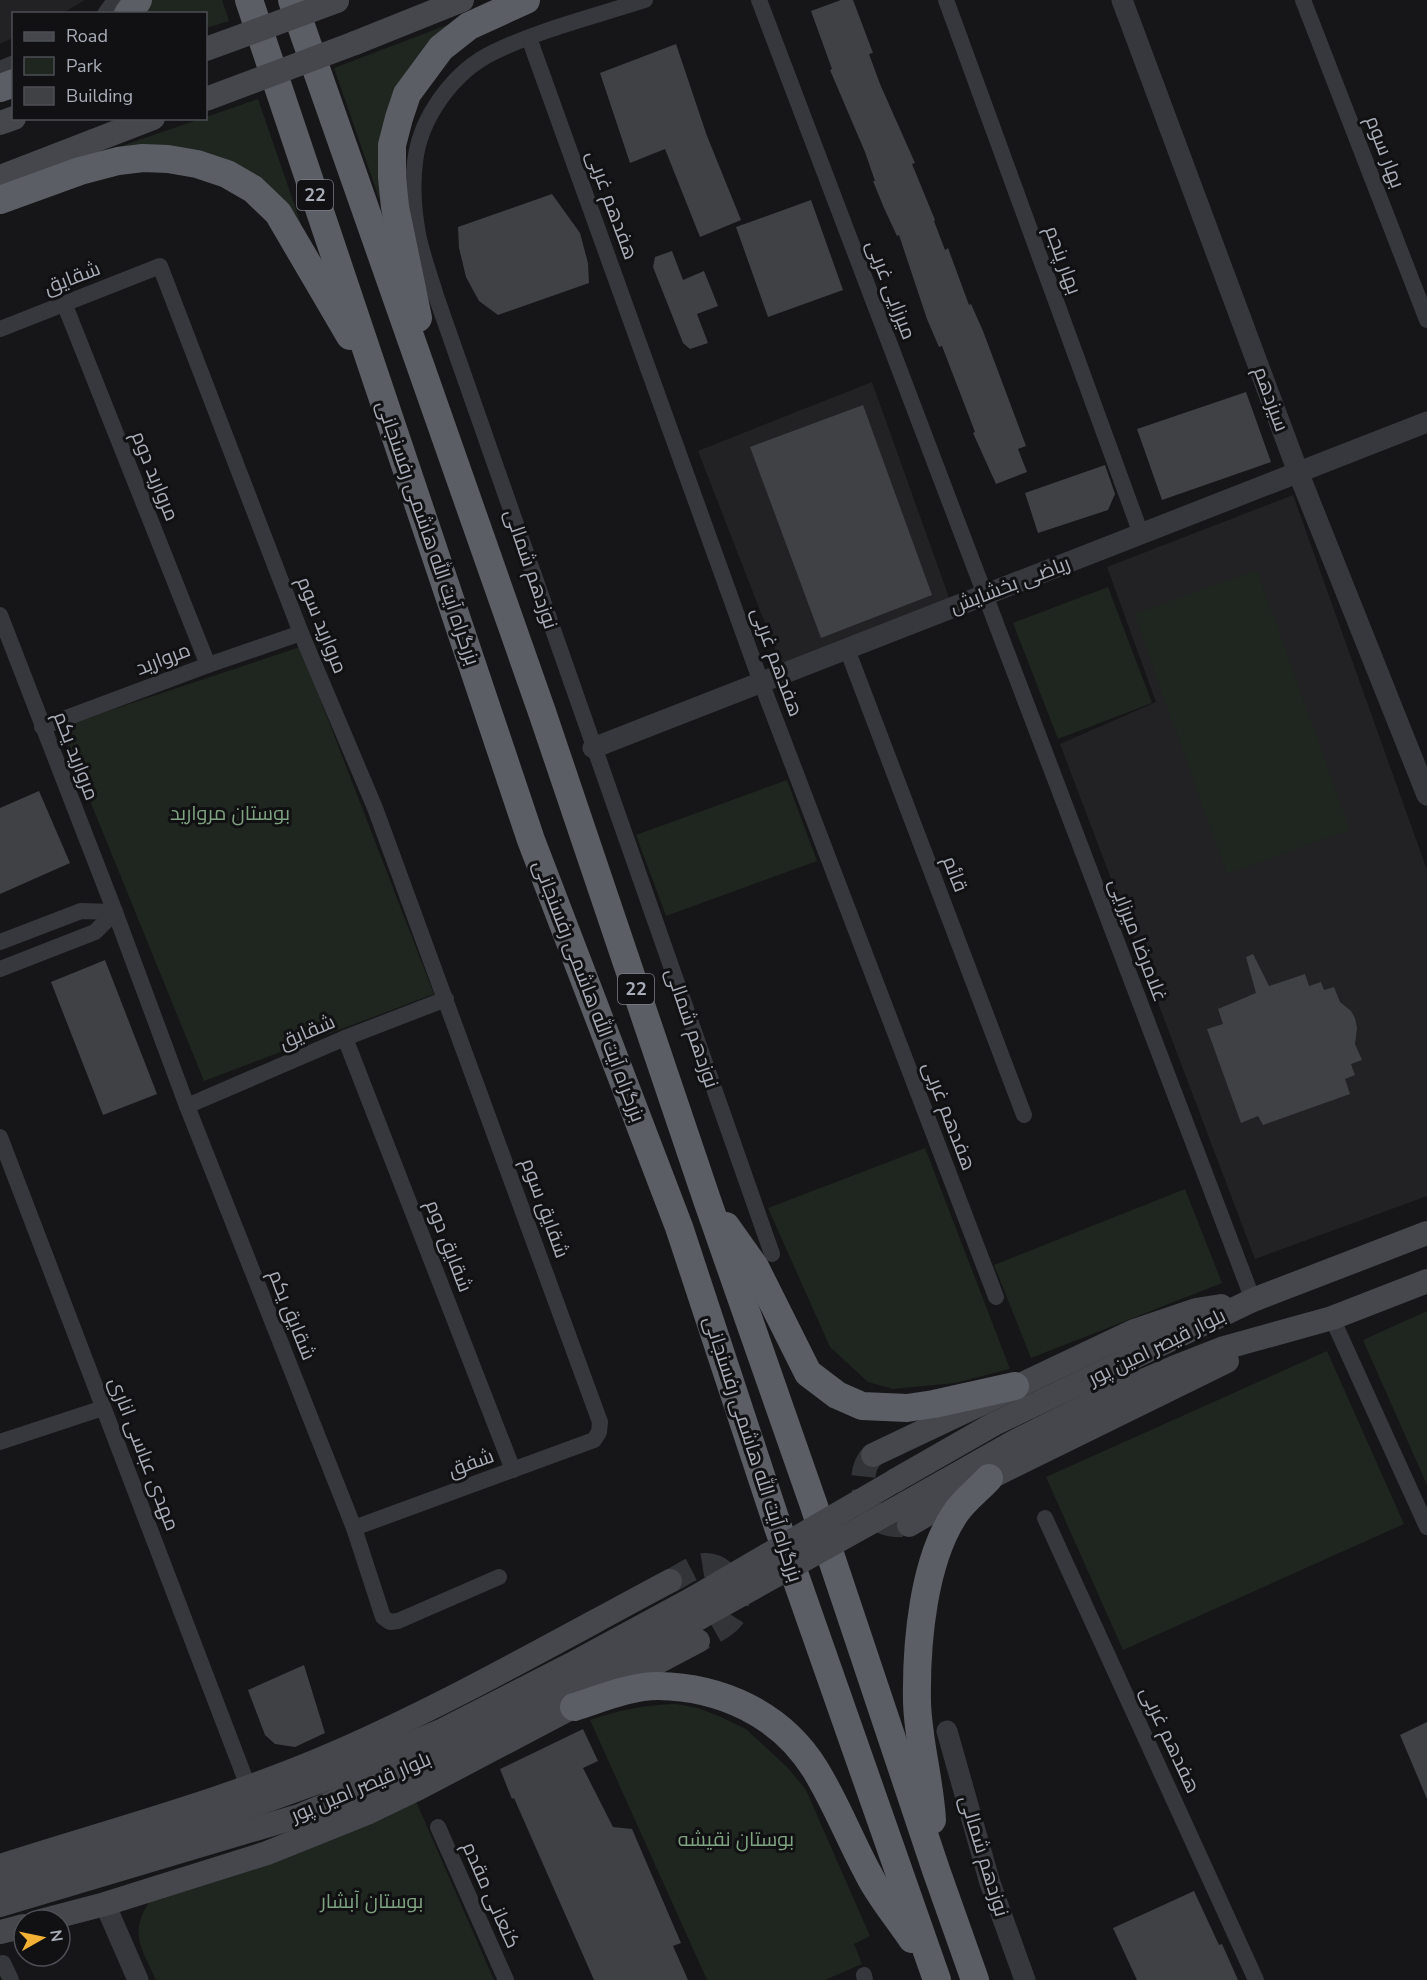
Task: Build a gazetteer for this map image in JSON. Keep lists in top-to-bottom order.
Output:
{
  "streets": {
    "highway": ["22", "بزرگراه آیت الله هاشمی رفسنجانی"],
    "main road": ["بلوار قیصر امین پور"],
    "street": [
      "بهار سوم",
      "هفدهم غربی",
      "بهار پنجم",
      "شقایق",
      "میرزایی غربی",
      "سیزدهم",
      "مروارید دوم",
      "نوزدهم شمالی",
      "ریاضی بخشایش",
      "مروارید سوم",
      "مروارید",
      "مروارید یکم",
      "قائم",
      "غلامرضا میرزایی",
      "شقایق سوم",
      "شقایق دوم",
      "شقایق یکم",
      "مهدی عباسی اناری",
      "شفق",
      "کنعانی مقدم"
    ]
  },
  "crossings": [
    ["هفدهم غربی", "نوزدهم شمالی"],
    ["هفدهم غربی", "ریاضی بخشایش"],
    ["بهار پنجم", "ریاضی بخشایش"],
    ["شقایق", "مروارید دوم"],
    ["شقایق", "مروارید سوم"],
    ["شقایق", "شقایق سوم"],
    ["شقایق", "شقایق دوم"],
    ["شقایق", "شقایق یکم"],
    ["میرزایی غربی", "ریاضی بخشایش"],
    ["میرزایی غربی", "غلامرضا میرزایی"],
    ["سیزدهم", "ریاضی بخشایش"],
    ["مروارید دوم", "مروارید"],
    ["نوزدهم شمالی", "ریاضی بخشایش"],
    ["ریاضی بخشایش", "قائم"],
    ["ریاضی بخشایش", "غلامرضا میرزایی"],
    ["مروارید سوم", "مروارید"],
    ["مروارید سوم", "شقایق سوم"],
    ["مروارید", "مروارید یکم"],
    ["مروارید یکم", "شقایق یکم"],
    ["غلامرضا میرزایی", "بلوار قیصر امین پور"],
    ["شقایق سوم", "شفق"],
    ["شقایق دوم", "شفق"],
    ["شقایق یکم", "شفق"]
  ],
  "parks": ["بوستان مروارید", "بوستان نقیشه", "بوستان آبشار"],
  "legend": ["Road", "Park", "Building"],
  "north": "right"
}
